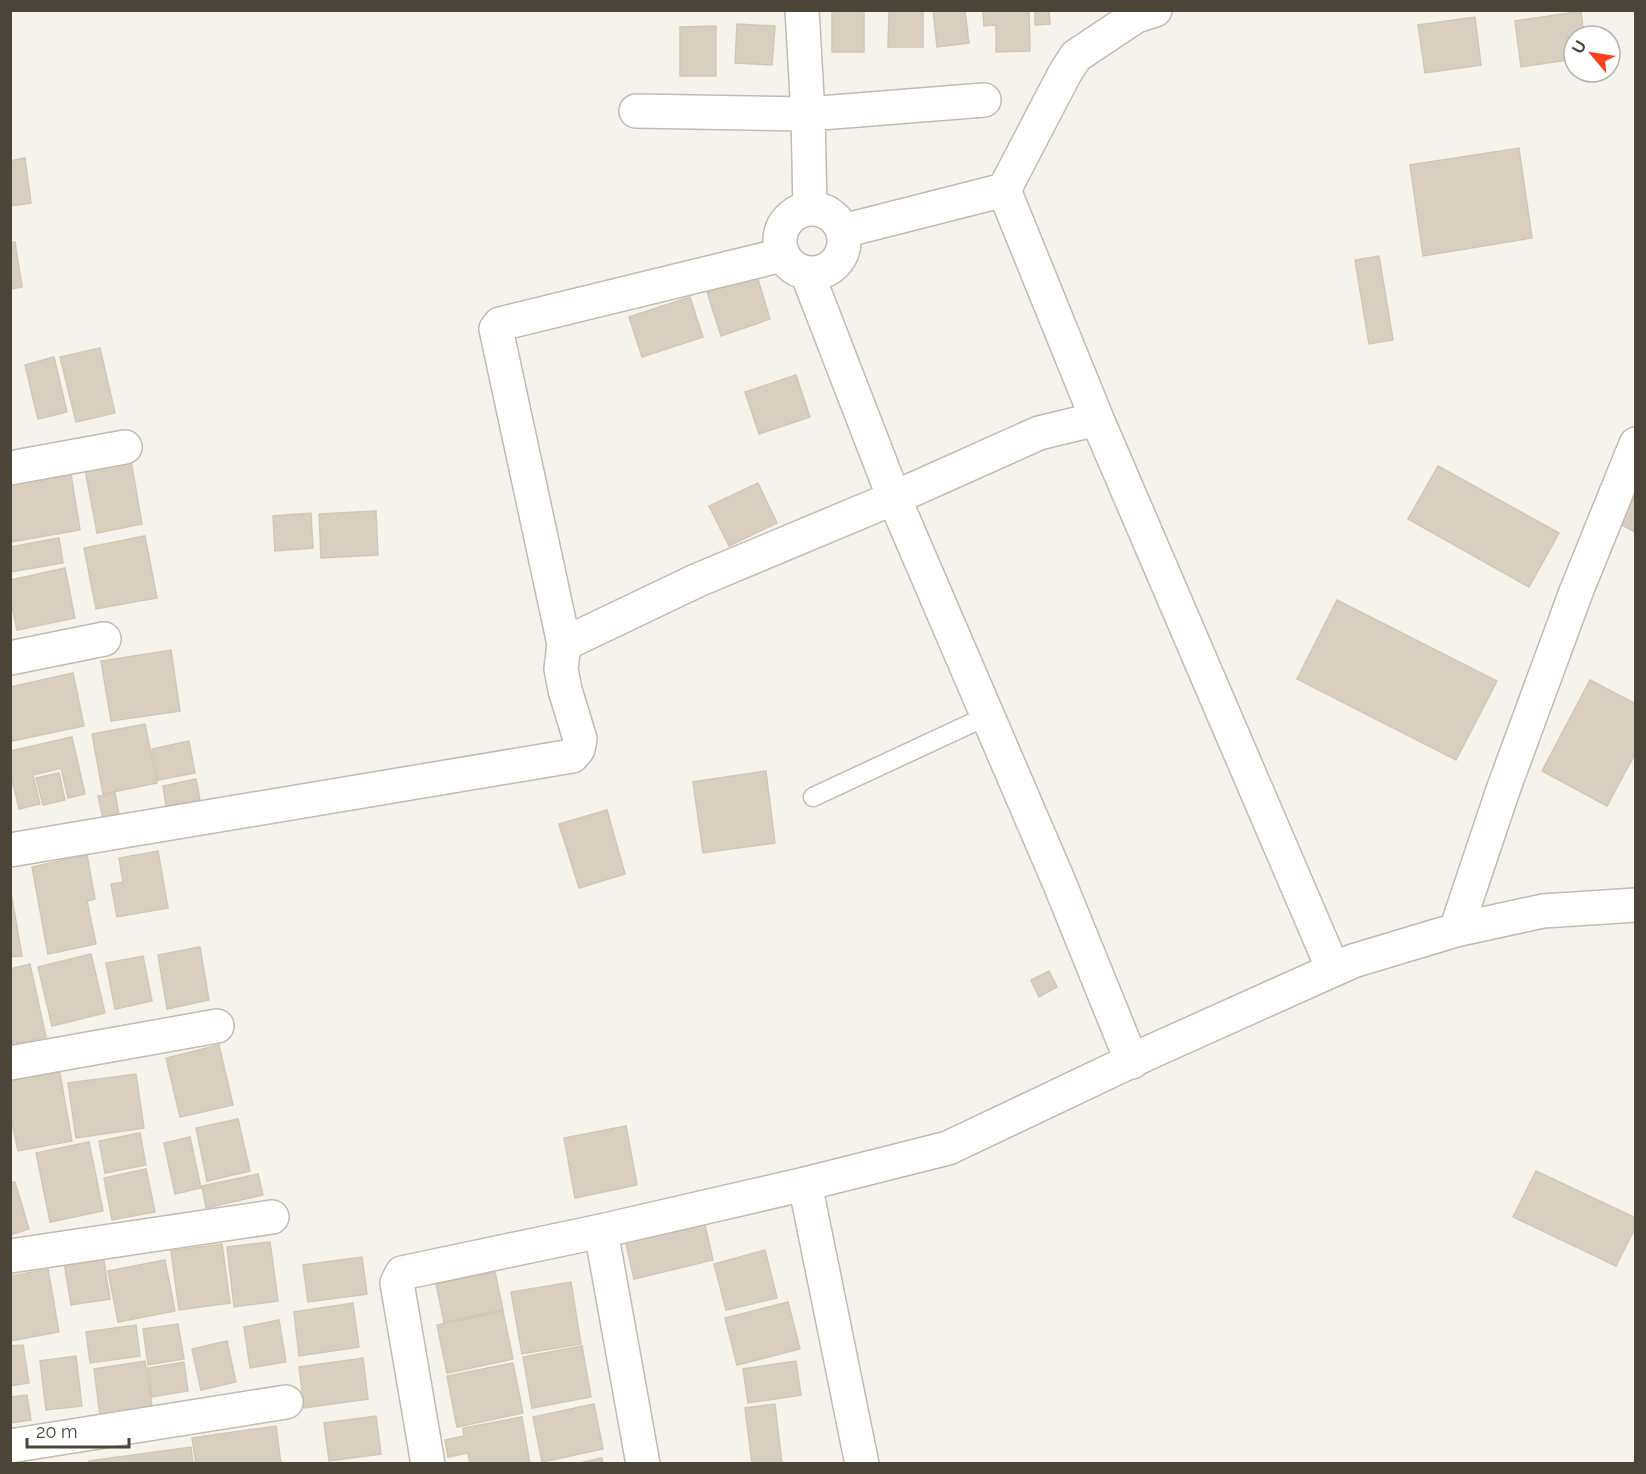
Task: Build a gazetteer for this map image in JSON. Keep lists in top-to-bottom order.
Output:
{
  "scale_bar": "20 m",
  "north": "top left"
}
